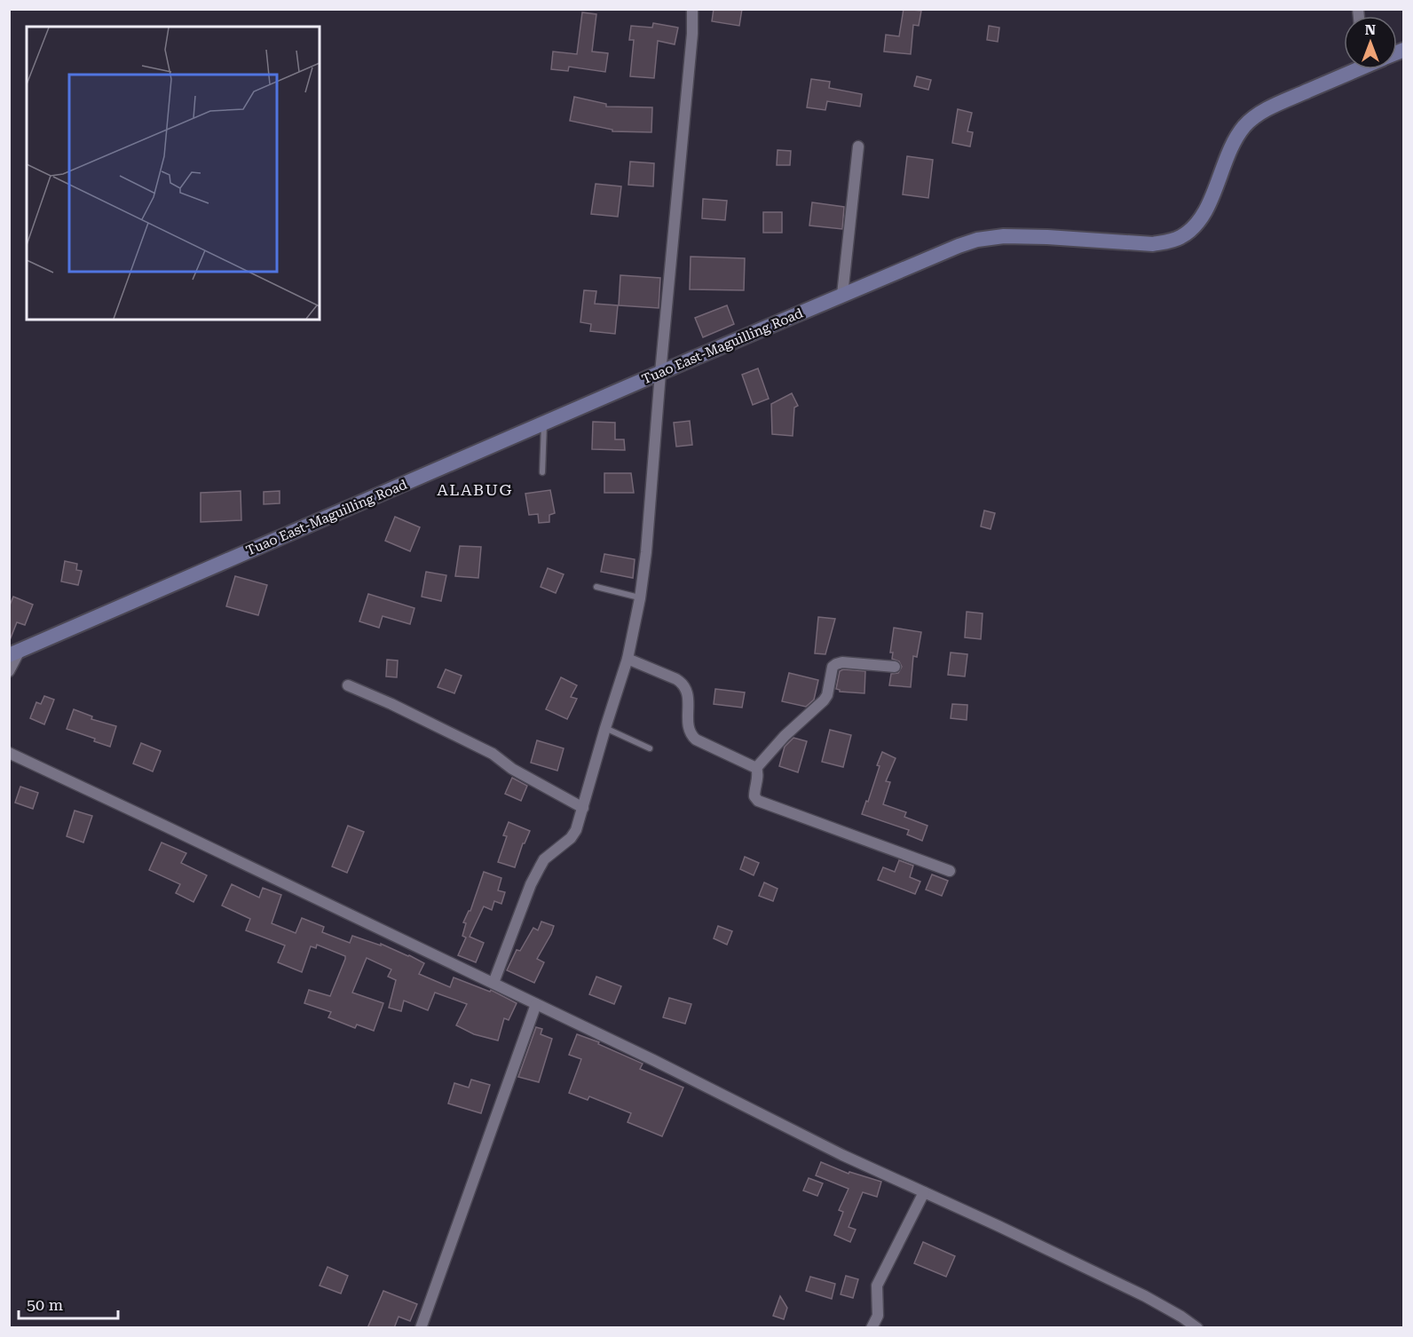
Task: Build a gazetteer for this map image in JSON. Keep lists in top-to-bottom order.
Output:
{
  "streets": {
    "main road": ["Tuao East-Maguilling Road"]
  },
  "districts": ["ALABUG"],
  "scale_bar": "50 m",
  "north": "top"
}
